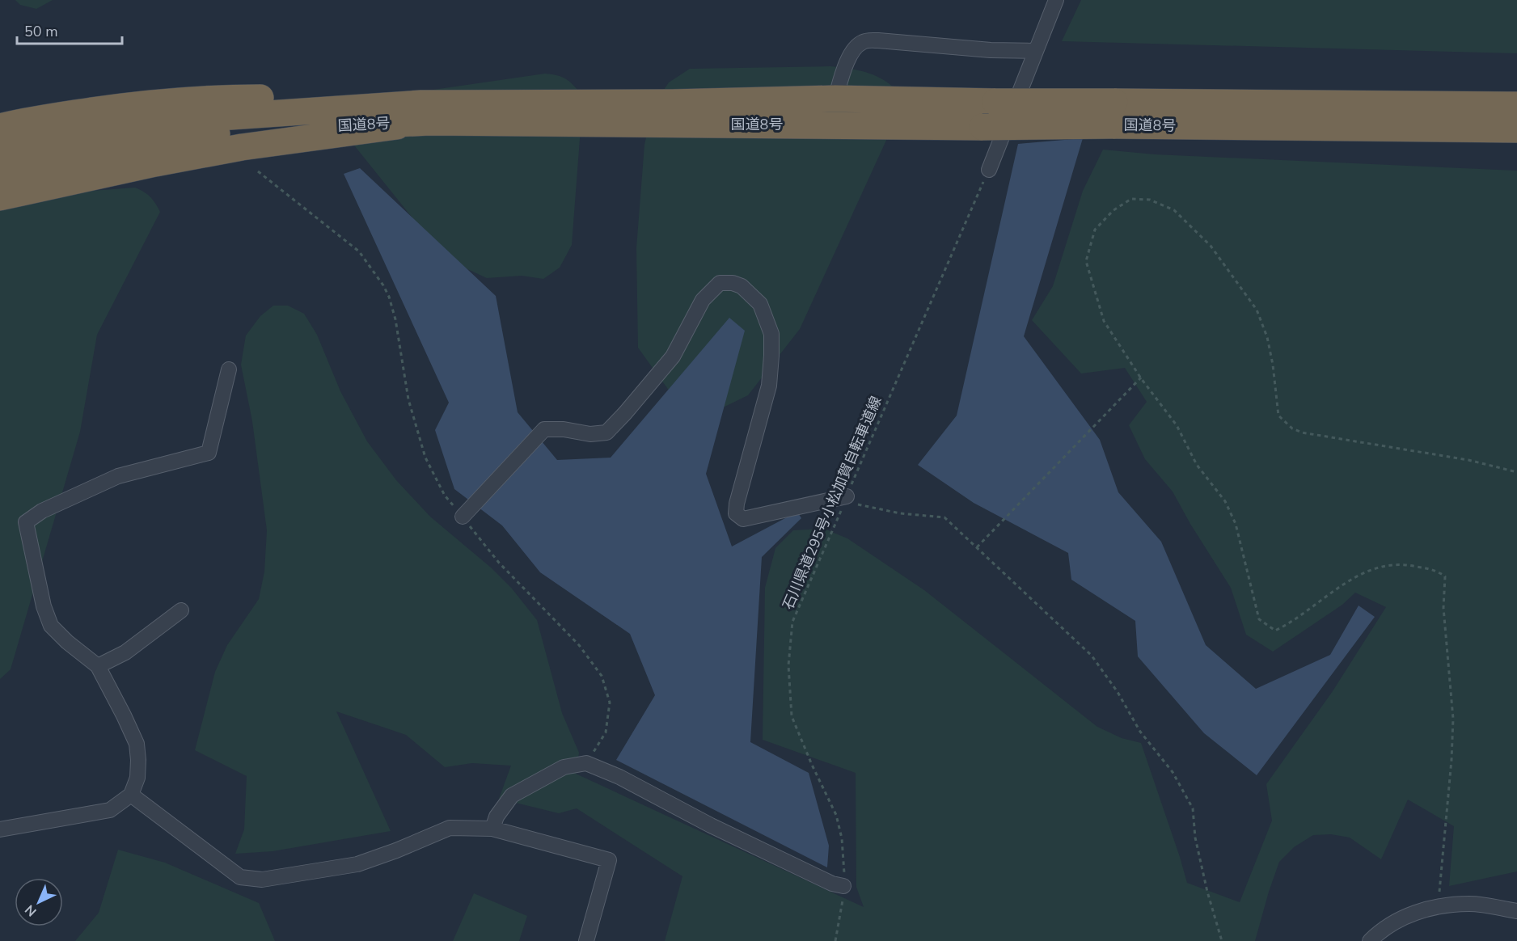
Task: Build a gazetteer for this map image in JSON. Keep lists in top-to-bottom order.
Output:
{
  "streets": {
    "highway": ["国道8号"],
    "path": ["石川県道295号小松加賀自転車道線"]
  },
  "scale_bar": "50 m",
  "north": "bottom left"
}
